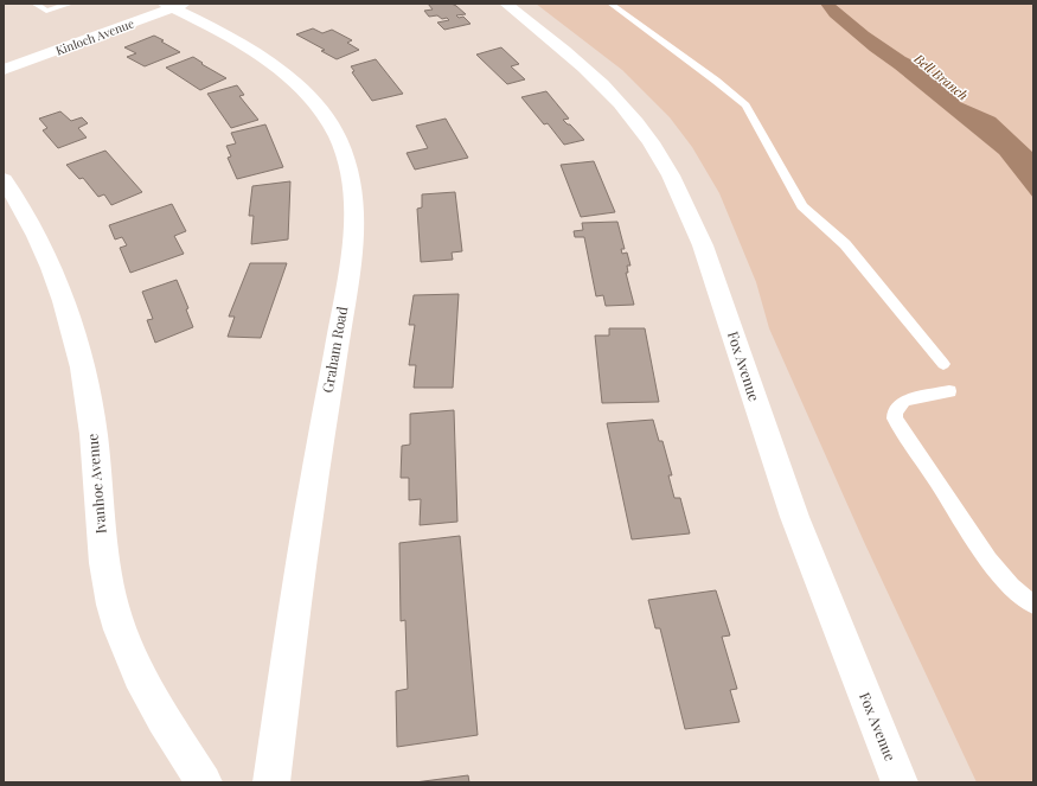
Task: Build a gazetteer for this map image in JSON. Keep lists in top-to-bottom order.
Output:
{
  "streets": {
    "street": [
      "Kinloch Avenue",
      "Graham Road",
      "Fox Avenue",
      "Ivanhoe Avenue"
    ]
  },
  "crossings": [
    ["Kinloch Avenue", "Graham Road"]
  ],
  "water": ["Bell Branch"]
}
